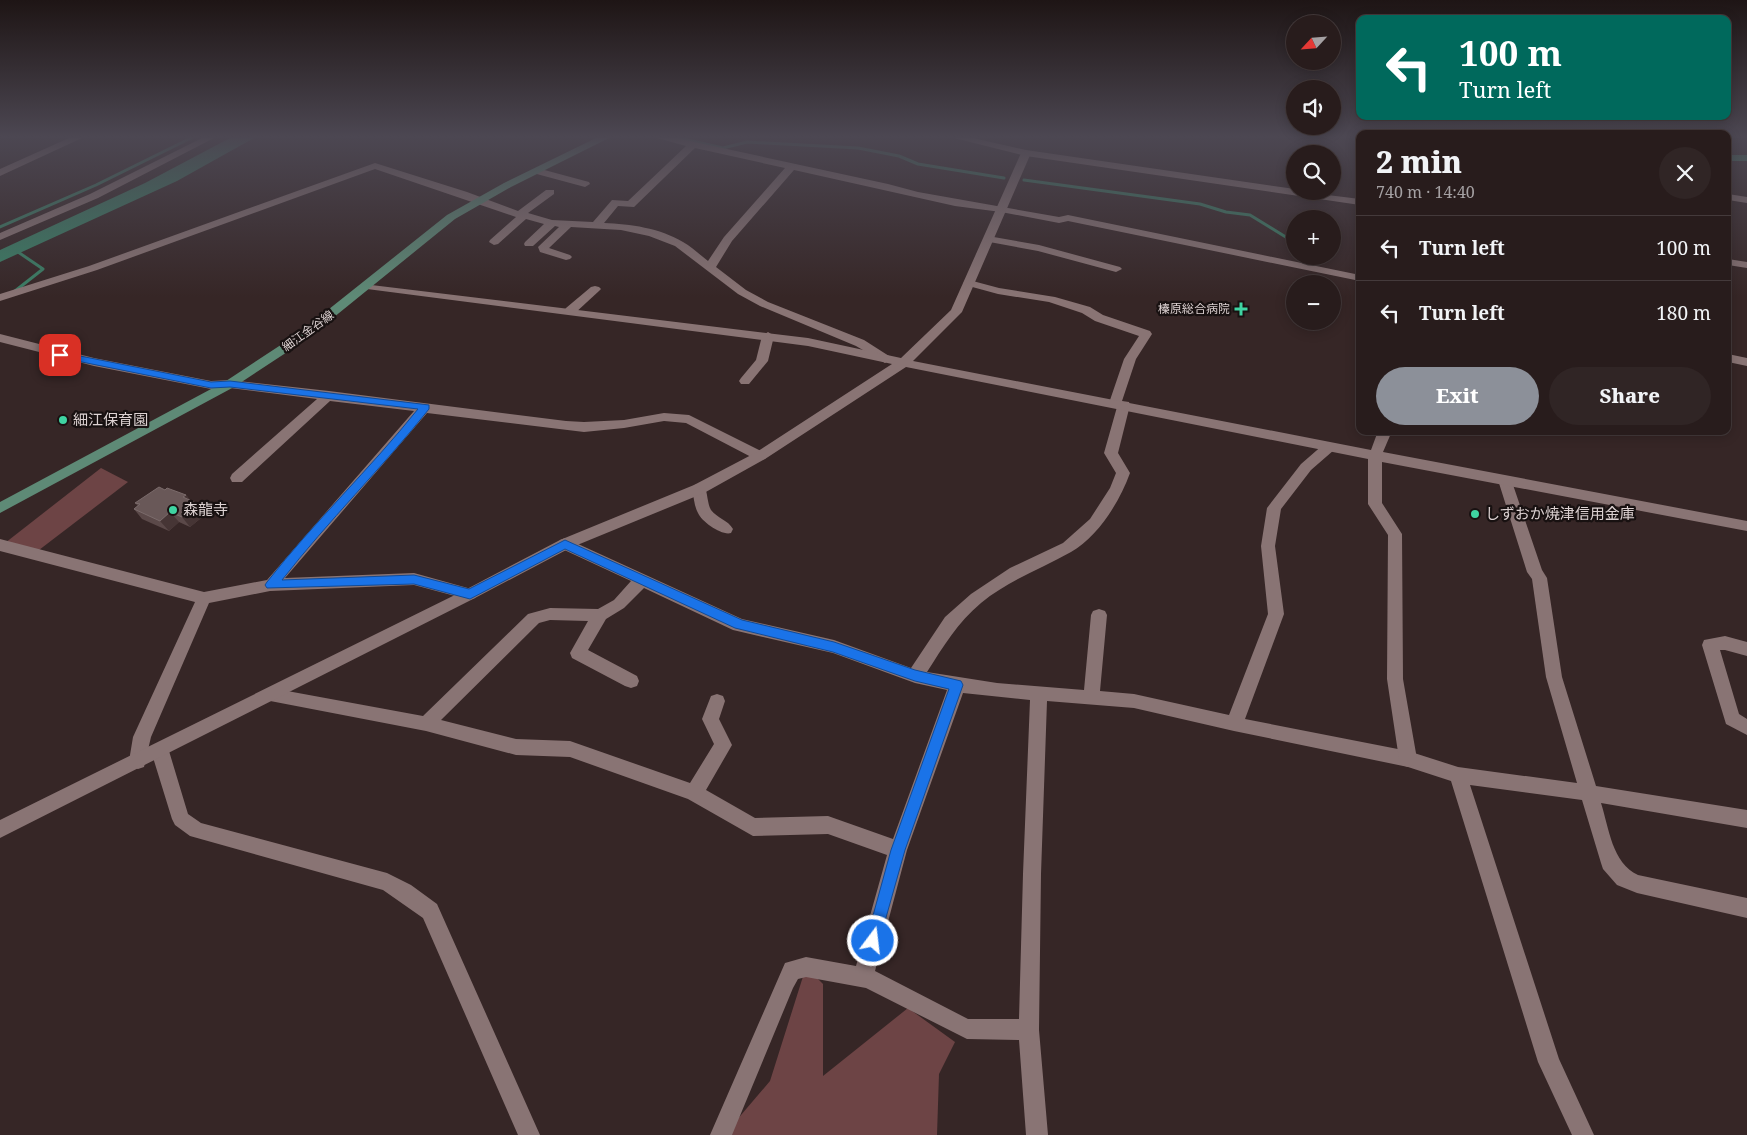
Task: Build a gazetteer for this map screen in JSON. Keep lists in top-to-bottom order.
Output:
{
  "streets": {
    "main road": ["細江金谷線"]
  },
  "places": {
    "health": ["榛原総合病院"],
    "other": ["細江保育園", "森龍寺", "しずおか焼津信用金庫"]
  },
  "north": "bottom left",
  "page": {
    "map_buttons": ["+", "−"],
    "turn": ["100 m", "Turn left"],
    "heading": ["2 min", "740 m · 14:40"],
    "list": [
      {
        "name": "Turn left",
        "value": "100 m"
      },
      {
        "name": "Turn left",
        "value": "180 m"
      }
    ],
    "buttons": ["Exit", "Share"]
  }
}
